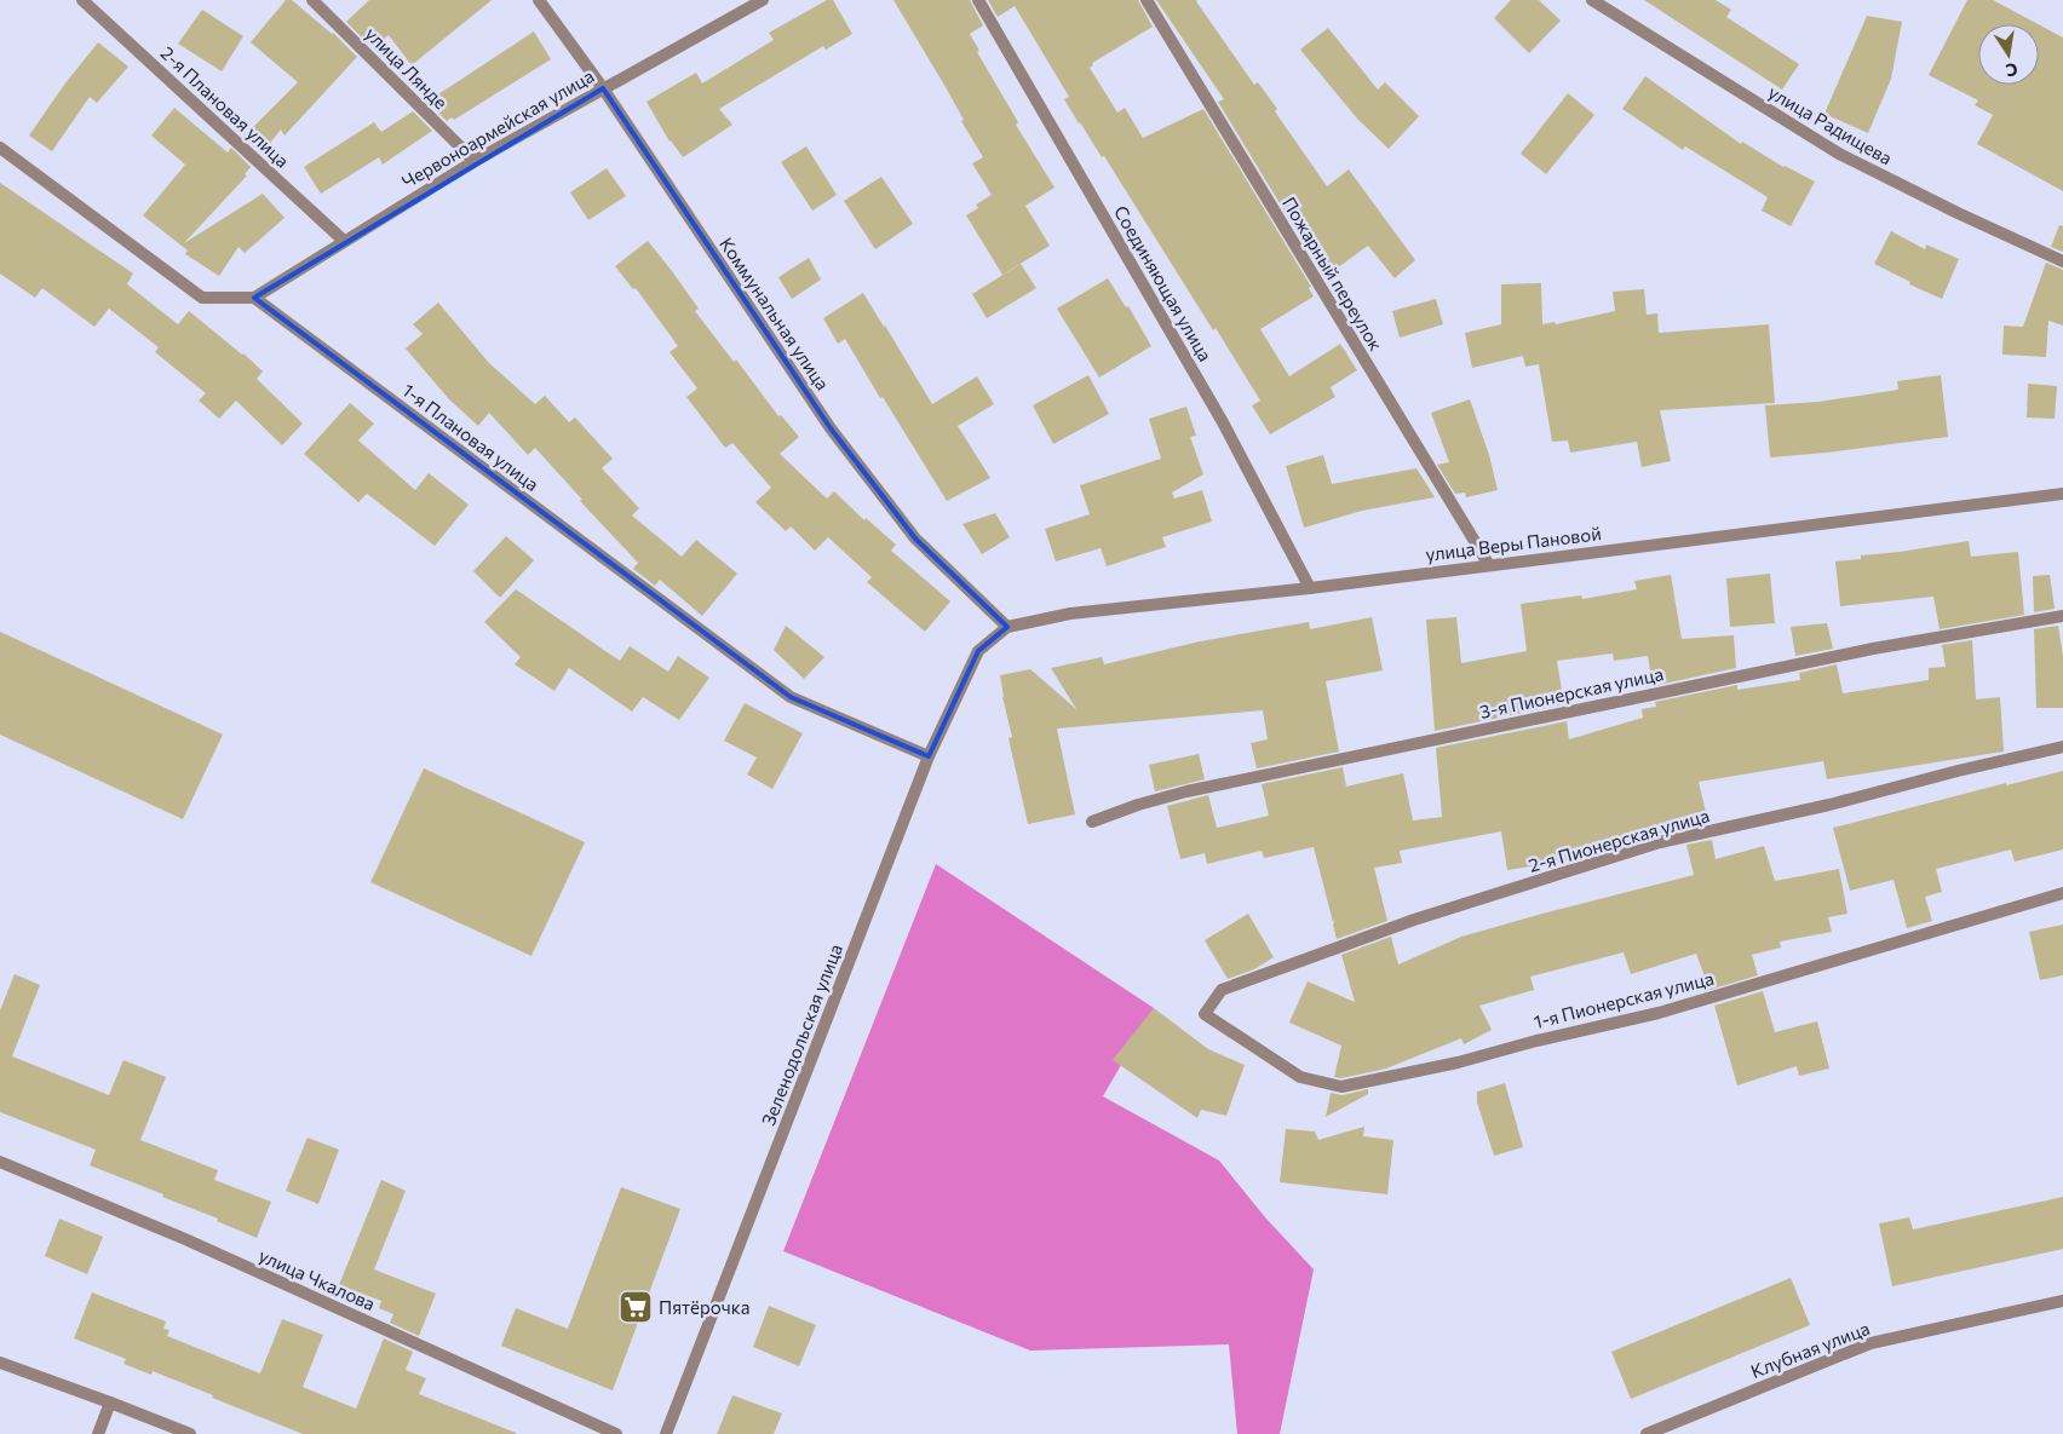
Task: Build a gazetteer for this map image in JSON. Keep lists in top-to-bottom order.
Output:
{
  "streets": {
    "street": [
      "улица Лянде",
      "2-я Плановая улица",
      "улица Радищева",
      "Червоноармейская улица",
      "Пожарный переулок",
      "Соединяющая улица",
      "Коммунальная улица",
      "1-я Плановая улица",
      "улица Веры Пановой",
      "3-я Пионерская улица",
      "2-я Пионерская улица",
      "1-я Пионерская улица",
      "Зеленодольская улица",
      "улица Чкалова",
      "Клубная улица"
    ]
  },
  "crossings": [
    ["улица Лянде", "Червоноармейская улица"],
    ["2-я Плановая улица", "Червоноармейская улица"],
    ["Червоноармейская улица", "Коммунальная улица"],
    ["Червоноармейская улица", "1-я Плановая улица"],
    ["Пожарный переулок", "улица Веры Пановой"],
    ["Соединяющая улица", "улица Веры Пановой"],
    ["Коммунальная улица", "улица Веры Пановой"],
    ["1-я Плановая улица", "Зеленодольская улица"],
    ["улица Веры Пановой", "Зеленодольская улица"],
    ["2-я Пионерская улица", "1-я Пионерская улица"]
  ],
  "places": {
    "supermarket": ["Пятёрочка"]
  },
  "north": "bottom"
}
